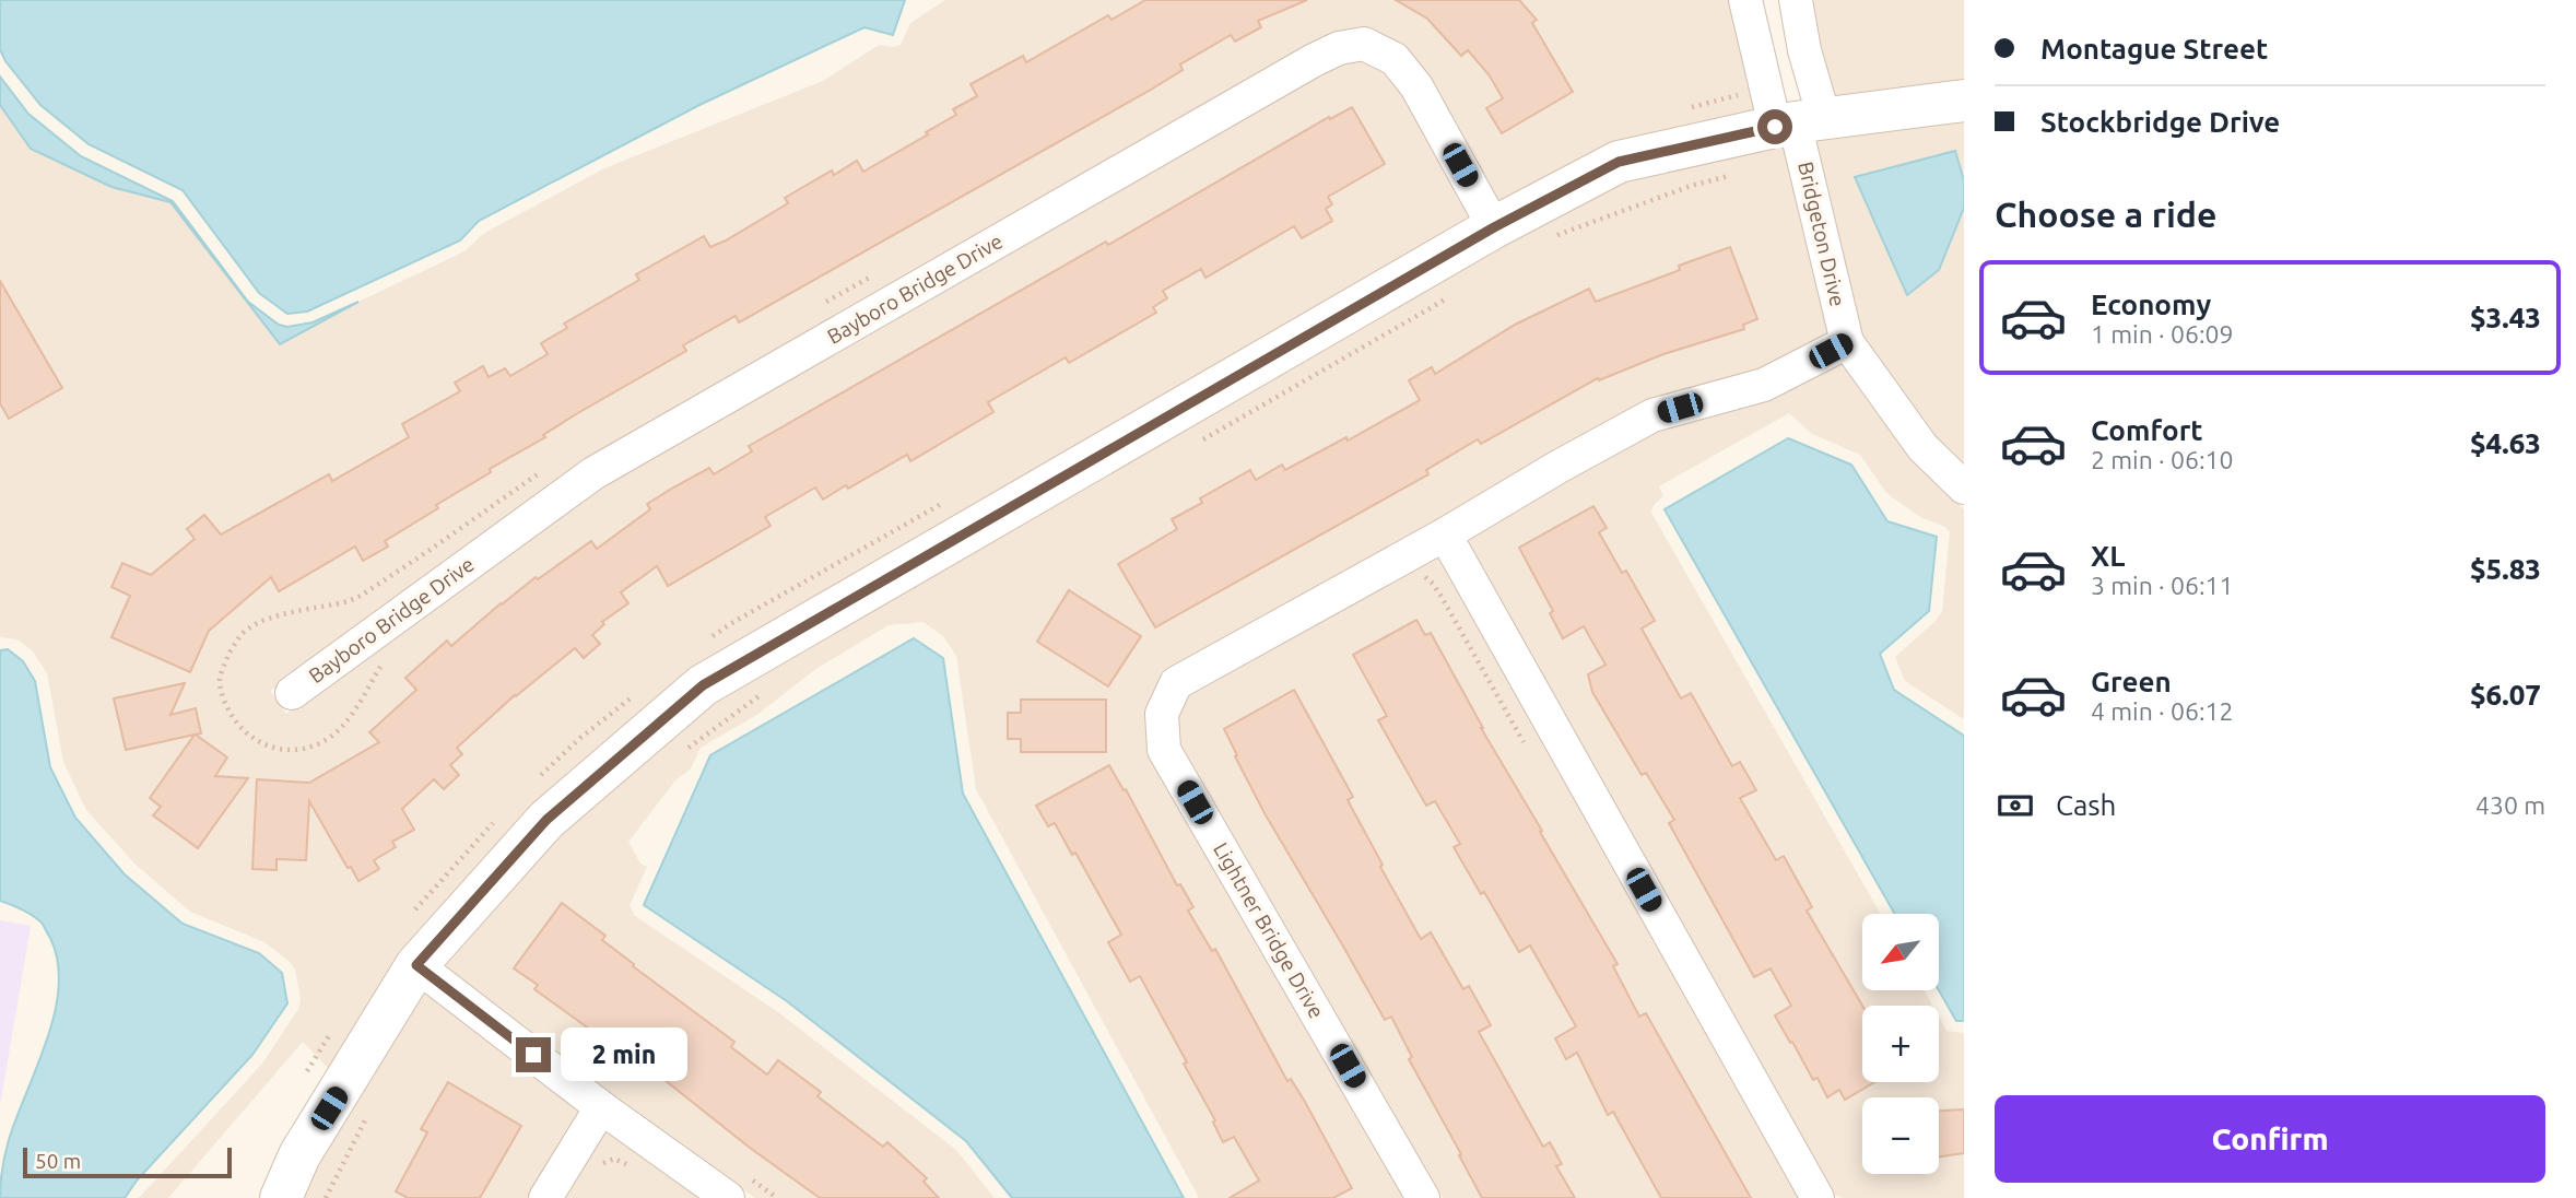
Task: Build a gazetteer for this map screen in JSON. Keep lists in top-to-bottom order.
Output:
{
  "streets": {
    "street": ["Bridgeton Drive", "Bayboro Bridge Drive", "Lightner Bridge Drive"]
  },
  "crossings": [
    ["Bridgeton Drive", "Lightner Bridge Drive"]
  ],
  "scale_bar": "50 m",
  "north": "bottom left",
  "page": {
    "banner": ["Montague Street", "Stockbridge Drive"],
    "heading": "Choose a ride",
    "list": [
      {
        "name": "Economy",
        "note": "1 min · 06:09",
        "value": "$3.43"
      },
      {
        "name": "Comfort",
        "note": "2 min · 06:10",
        "value": "$4.63"
      },
      {
        "name": "XL",
        "note": "3 min · 06:11",
        "value": "$5.83"
      },
      {
        "name": "Green",
        "note": "4 min · 06:12",
        "value": "$6.07"
      }
    ],
    "pay": ["Cash", "430 m"],
    "map_buttons": ["+", "−"],
    "bubble": "2 min",
    "buttons": "Confirm",
    "scale": "50 m"
  }
}
